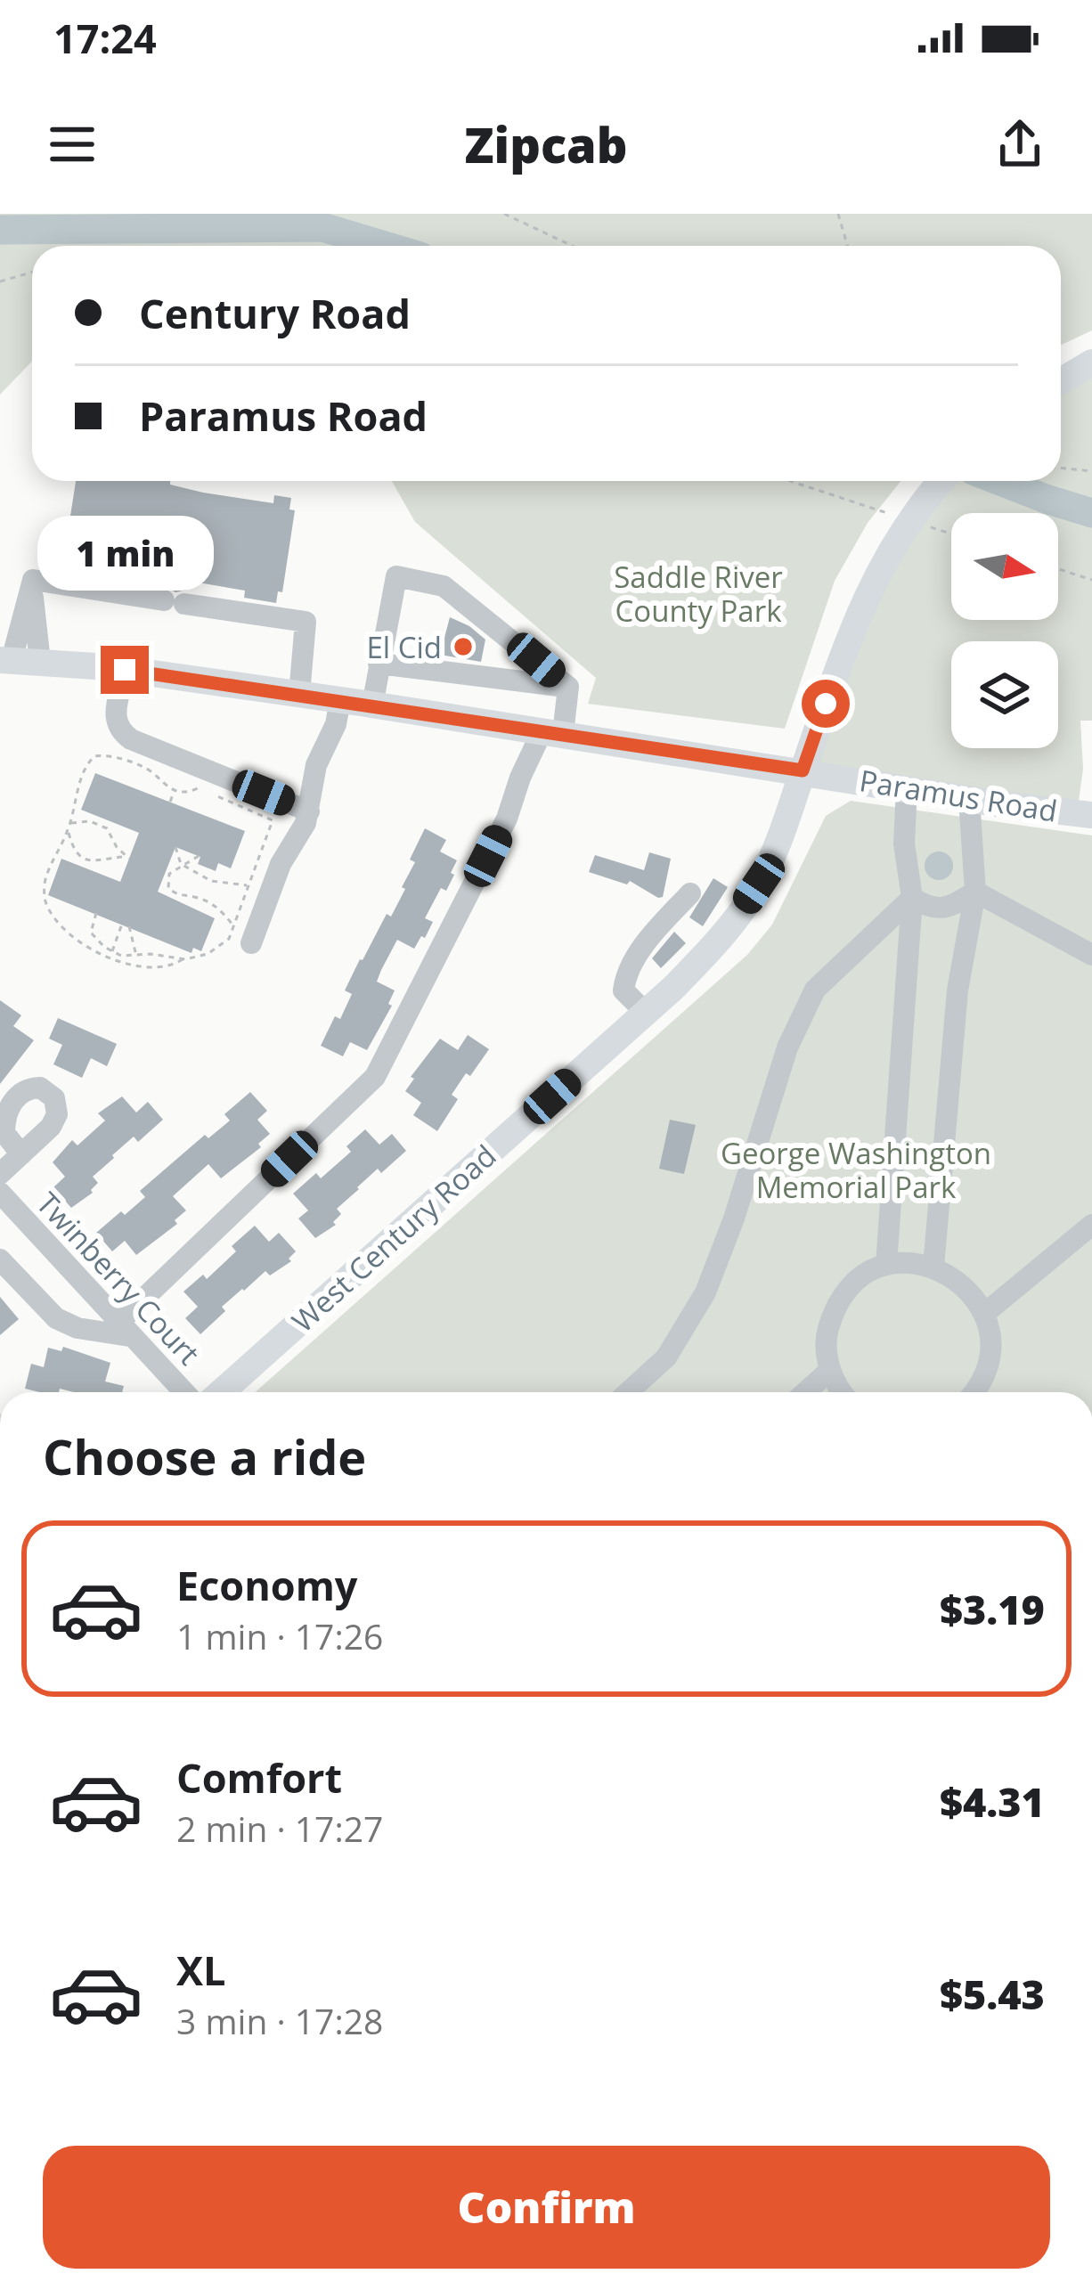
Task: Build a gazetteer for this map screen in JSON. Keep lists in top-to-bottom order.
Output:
{
  "streets": {
    "main road": ["Paramus Road", "West Century Road"],
    "street": ["Twinberry Court"]
  },
  "crossings": [
    ["Paramus Road", "West Century Road"]
  ],
  "parks": ["Saddle River County Park", "George Washington Memorial Park"],
  "places": ["El Cid"],
  "north": "right",
  "page": {
    "status": "17:24",
    "header": "Zipcab",
    "banner": ["Century Road", "Paramus Road"],
    "bubble": "1 min",
    "heading": "Choose a ride",
    "list": [
      {
        "name": "Economy",
        "note": "1 min · 17:26",
        "value": "$3.19"
      },
      {
        "name": "Comfort",
        "note": "2 min · 17:27",
        "value": "$4.31"
      },
      {
        "name": "XL",
        "note": "3 min · 17:28",
        "value": "$5.43"
      }
    ],
    "buttons": "Confirm"
  }
}
